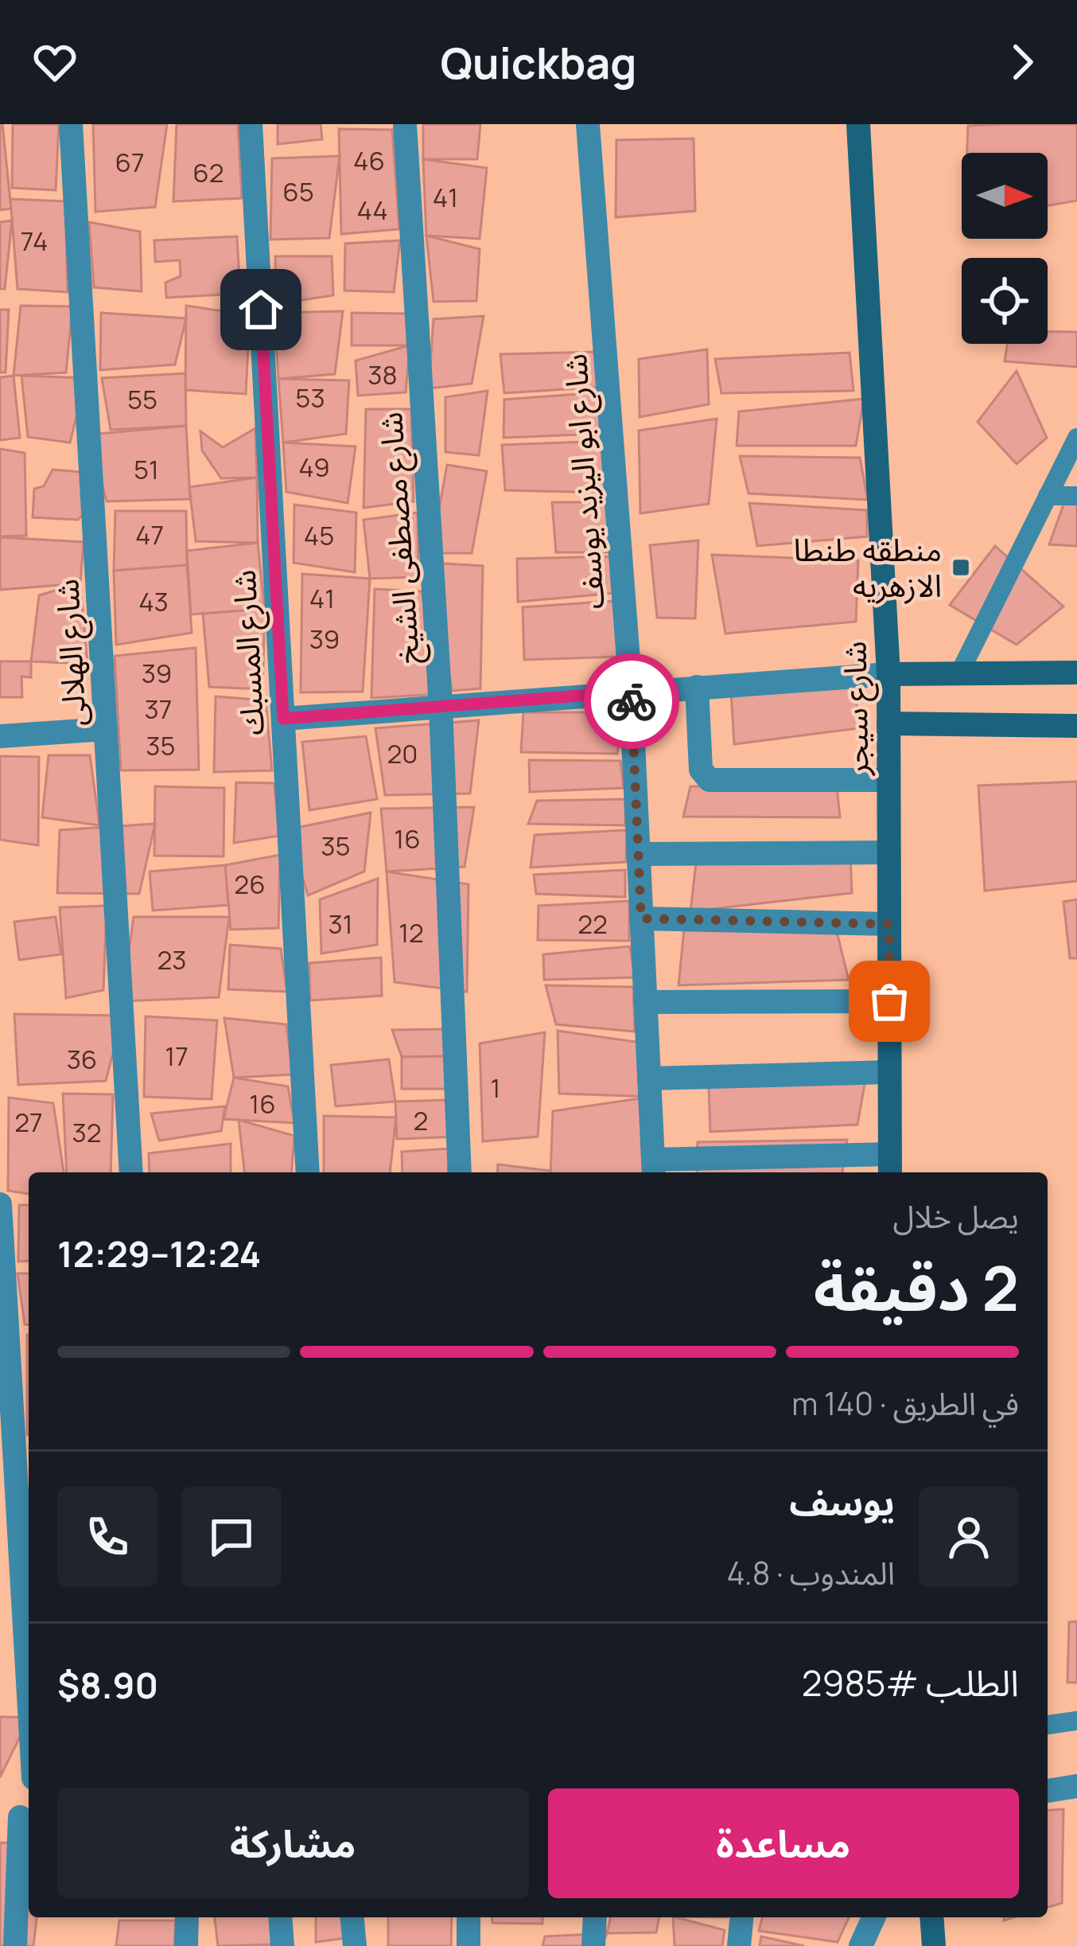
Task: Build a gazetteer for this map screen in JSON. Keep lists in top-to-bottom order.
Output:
{
  "streets": {
    "main road": ["شارع سيجر"],
    "street": [
      "شارع ابو اليزيد يوسف",
      "شارع مصطفى الشيخ",
      "شارع الهلالى",
      "شارع المسبك"
    ]
  },
  "places": {
    "transit": ["منطقه طنطا الازهريه"]
  },
  "house_numbers": [
    "46",
    "67",
    "62",
    "65",
    "41",
    "44",
    "74",
    "38",
    "53",
    "55",
    "49",
    "51",
    "47",
    "45",
    "41",
    "43",
    "39",
    "39",
    "37",
    "35",
    "20",
    "16",
    "35",
    "26",
    "31",
    "22",
    "12",
    "23",
    "17",
    "36",
    "1",
    "16",
    "2",
    "27",
    "32"
  ],
  "north": "right",
  "page": {
    "header": "Quickbag",
    "heading": ["2 دقيقة", "يصل خلال", "12:24–12:29"],
    "panel": [
      "يوسف",
      "المندوب · 4.8",
      "الطلب #2985",
      "$8.90"
    ],
    "bar": "في الطريق · 140 m",
    "buttons": ["مساعدة", "مشاركة"]
  }
}
